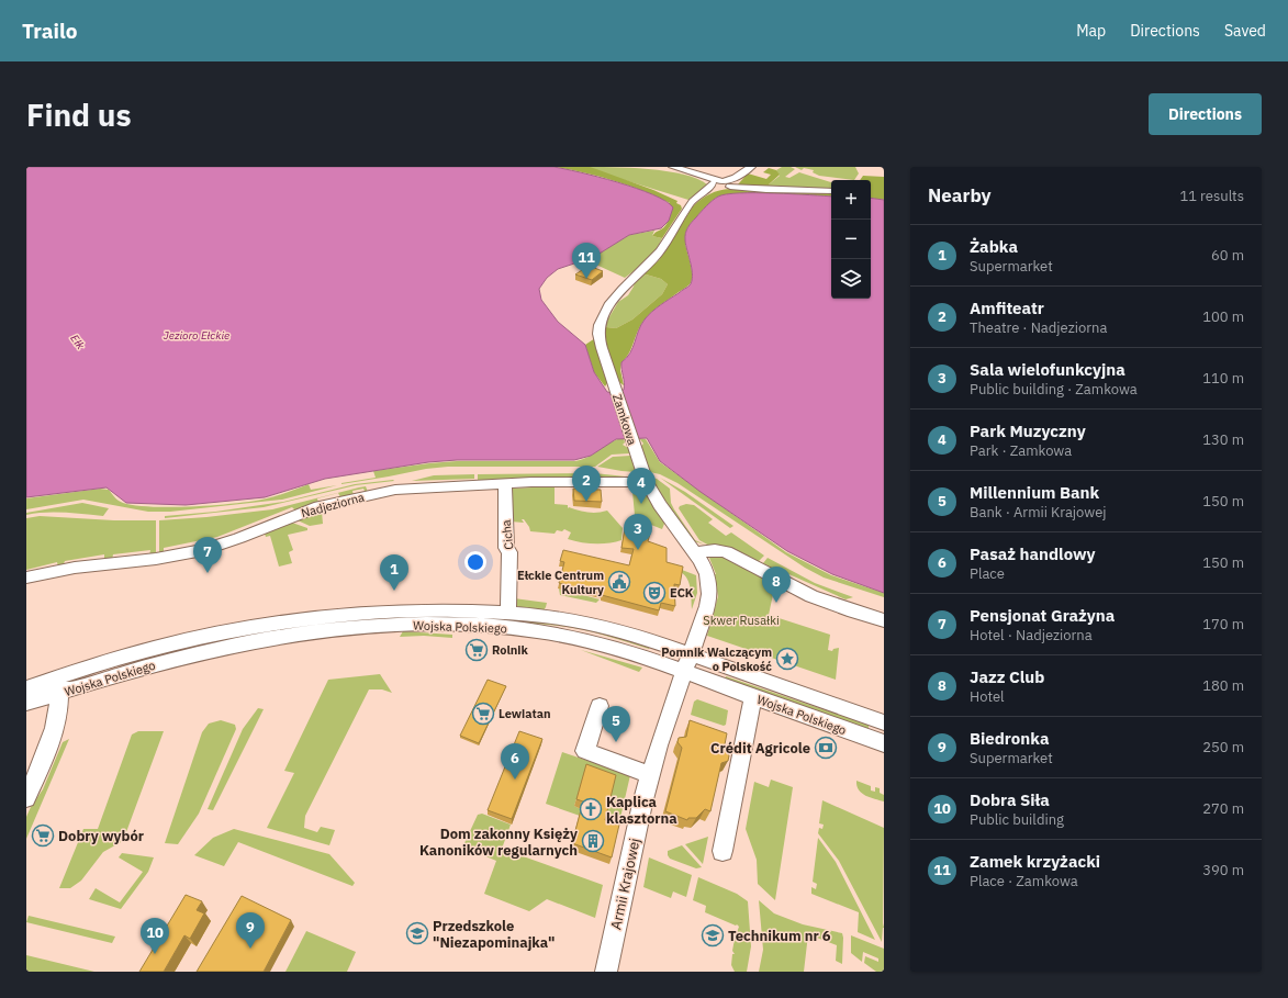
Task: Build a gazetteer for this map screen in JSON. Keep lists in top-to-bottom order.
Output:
{
  "streets": {
    "street": [
      "Zamkowa",
      "Nadjeziorna",
      "Cicha",
      "Wojska Polskiego",
      "Armii Krajowej"
    ]
  },
  "crossings": [
    ["Zamkowa", "Nadjeziorna"],
    ["Zamkowa", "Wojska Polskiego"],
    ["Zamkowa", "Armii Krajowej"],
    ["Nadjeziorna", "Cicha"],
    ["Cicha", "Wojska Polskiego"],
    ["Wojska Polskiego", "Armii Krajowej"]
  ],
  "water": ["Jezioro Ełckie", "Ełk"],
  "parks": ["Skwer Rusałki"],
  "places": {
    "public building": ["Ełckie Centrum Kultury"],
    "theatre": ["ECK"],
    "supermarket": ["Rolnik", "Lewiatan", "Dobry wybór"],
    "place": ["Pomnik Walczącym o Polskość"],
    "bank": ["Crédit Agricole"],
    "church": ["Kaplica klasztorna"],
    "building": ["Dom zakonny Księży Kanoników regularnych"],
    "school or university": ["Przedszkole \"Niezapominajka\"", "Technikum nr 6"]
  },
  "page": {
    "header": "Trailo",
    "nav": ["Map", "Directions", "Saved"],
    "buttons": "Directions",
    "title": "Find us",
    "heading": ["Nearby", "11 results"],
    "map_buttons": ["+", "−"],
    "list": [
      {
        "mark": "1",
        "name": "Żabka",
        "note": "Supermarket",
        "value": "60 m"
      },
      {
        "mark": "2",
        "name": "Amfiteatr",
        "note": "Theatre · Nadjeziorna",
        "value": "100 m"
      },
      {
        "mark": "3",
        "name": "Sala wielofunkcyjna",
        "note": "Public building · Zamkowa",
        "value": "110 m"
      },
      {
        "mark": "4",
        "name": "Park Muzyczny",
        "note": "Park · Zamkowa",
        "value": "130 m"
      },
      {
        "mark": "5",
        "name": "Millennium Bank",
        "note": "Bank · Armii Krajowej",
        "value": "150 m"
      },
      {
        "mark": "6",
        "name": "Pasaż handlowy",
        "note": "Place",
        "value": "150 m"
      },
      {
        "mark": "7",
        "name": "Pensjonat Grażyna",
        "note": "Hotel · Nadjeziorna",
        "value": "170 m"
      },
      {
        "mark": "8",
        "name": "Jazz Club",
        "note": "Hotel",
        "value": "180 m"
      },
      {
        "mark": "9",
        "name": "Biedronka",
        "note": "Supermarket",
        "value": "250 m"
      },
      {
        "mark": "10",
        "name": "Dobra Siła",
        "note": "Public building",
        "value": "270 m"
      },
      {
        "mark": "11",
        "name": "Zamek krzyżacki",
        "note": "Place · Zamkowa",
        "value": "390 m"
      }
    ],
    "pins": [
      "11",
      "2",
      "4",
      "3",
      "7",
      "1",
      "8",
      "5",
      "6",
      "9",
      "10"
    ]
  }
}
